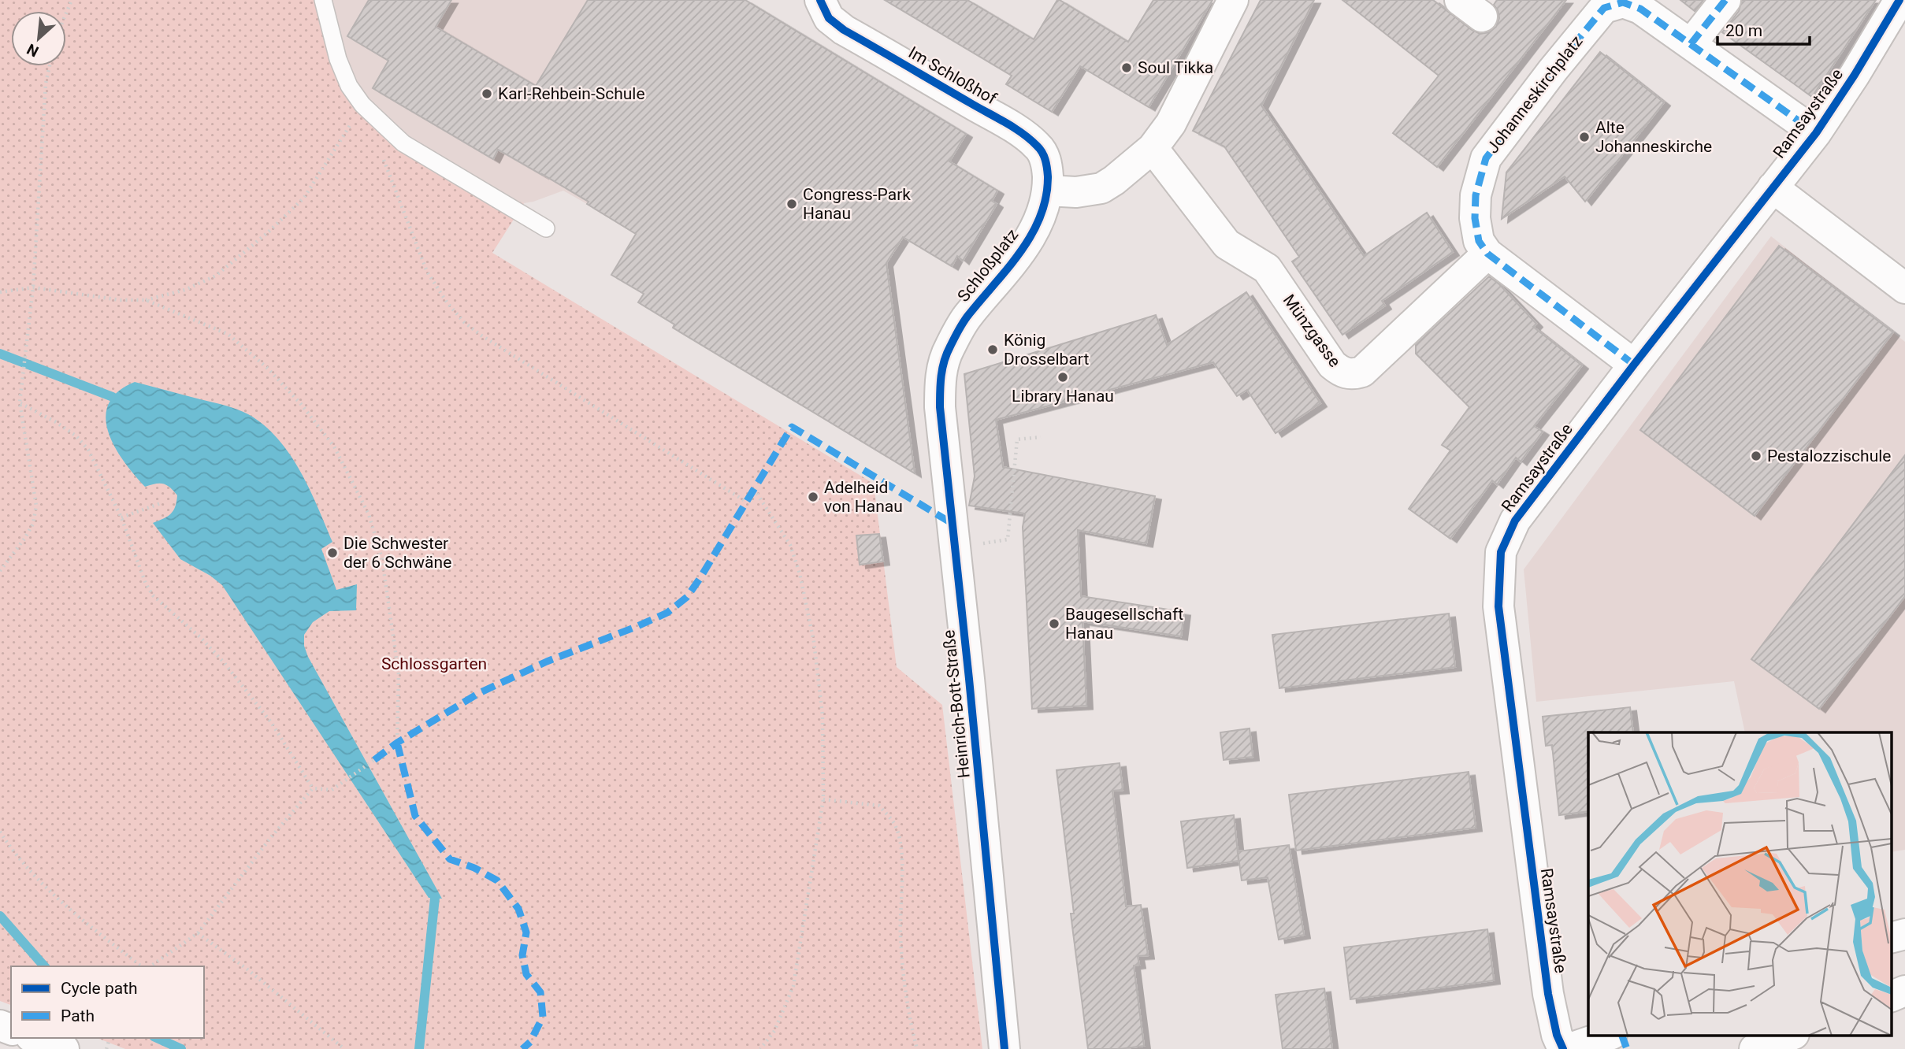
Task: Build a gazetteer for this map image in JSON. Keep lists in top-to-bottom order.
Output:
{
  "streets": {
    "street": [
      "Im Schloßhof",
      "Johanneskirchplatz",
      "Ramsaystraße",
      "Schloßplatz",
      "Münzgasse",
      "Heinrich-Bott-Straße"
    ]
  },
  "crossings": [
    ["Im Schloßhof", "Schloßplatz"],
    ["Johanneskirchplatz", "Ramsaystraße"],
    ["Johanneskirchplatz", "Münzgasse"],
    ["Schloßplatz", "Heinrich-Bott-Straße"]
  ],
  "parks": ["Schlossgarten"],
  "places": [
    "Soul Tikka",
    "Karl-Rehbein-Schule",
    "Alte Johanneskirche",
    "Congress-Park Hanau",
    "König Drosselbart",
    "Library Hanau",
    "Pestalozzischule",
    "Adelheid von Hanau",
    "Die Schwester der 6 Schwäne",
    "Baugesellschaft Hanau"
  ],
  "legend": ["Cycle path", "Path"],
  "scale_bar": "20 m",
  "north": "bottom left"
}
